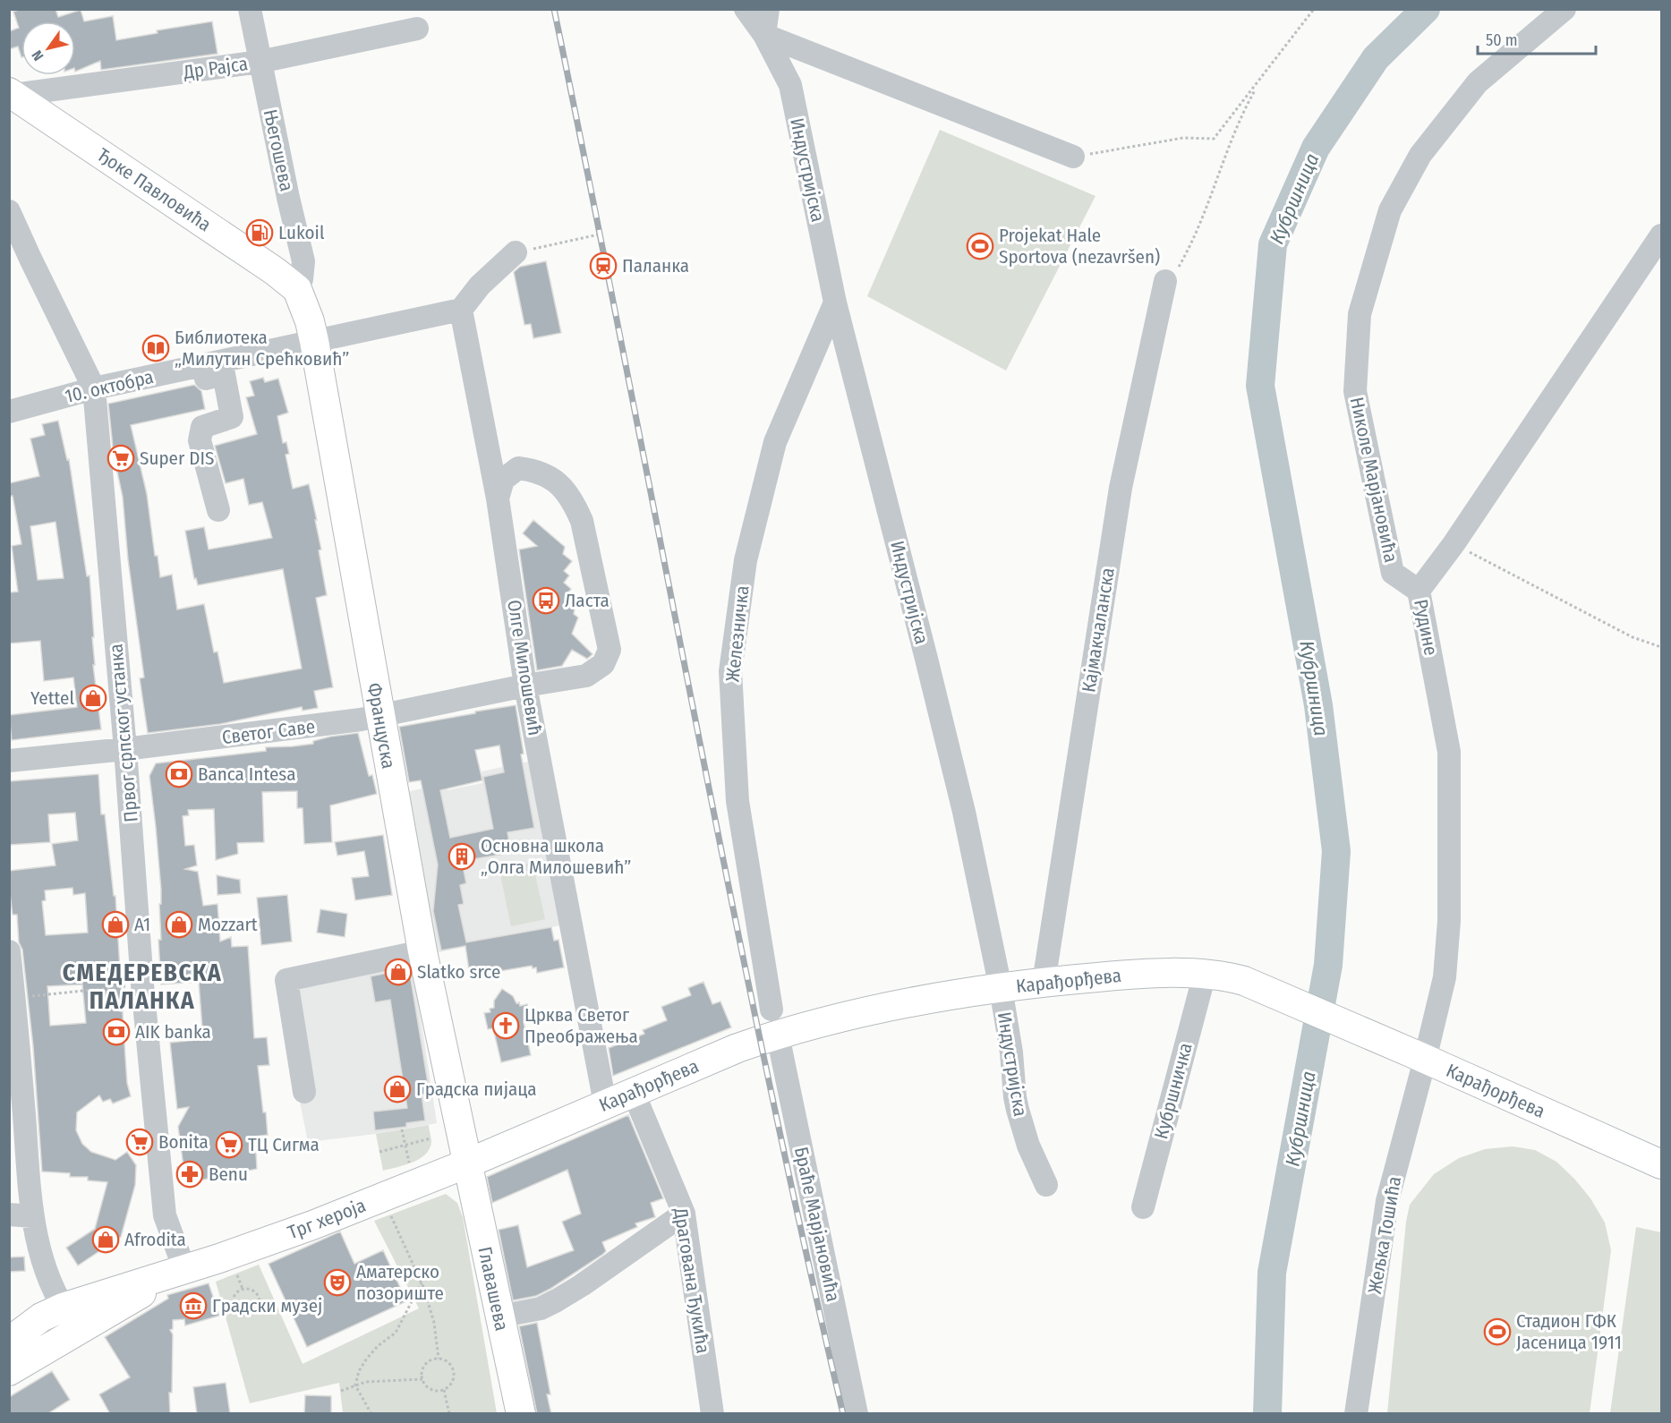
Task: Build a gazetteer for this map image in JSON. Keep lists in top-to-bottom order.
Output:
{
  "streets": {
    "main road": [
      "Ђоке Павловића",
      "Француска",
      "Карађорђева",
      "Трг хероја",
      "Главашева"
    ],
    "street": [
      "Др Рајса",
      "Његошева",
      "Индустријска",
      "10. октобра",
      "Николе Марјановића",
      "Рудине",
      "Кајмакчаланска",
      "Железничка",
      "Олге Милошевић",
      "Светог Саве",
      "Првог српског устанка",
      "Кубршничка",
      "Браће Марјановића",
      "Жељка Тошића",
      "Драгована Ђукића"
    ]
  },
  "crossings": [
    ["Др Рајса", "Његошева"],
    ["Др Рајса", "Ђоке Павловића"],
    ["Његошева", "Ђоке Павловића"],
    ["Његошева", "Француска"],
    ["Индустријска", "Железничка"],
    ["Индустријска", "Карађорђева"],
    ["Ђоке Павловића", "Француска"],
    ["10. октобра", "Олге Милошевић"],
    ["10. октобра", "Француска"],
    ["10. октобра", "Првог српског устанка"],
    ["Николе Марјановића", "Рудине"],
    ["Рудине", "Карађорђева"],
    ["Рудине", "Жељка Тошића"],
    ["Кајмакчаланска", "Карађорђева"],
    ["Железничка", "Карађорђева"],
    ["Железничка", "Браће Марјановића"],
    ["Олге Милошевић", "Светог Саве"],
    ["Олге Милошевић", "Карађорђева"],
    ["Француска", "Светог Саве"],
    ["Француска", "Карађорђева"],
    ["Француска", "Трг хероја"],
    ["Француска", "Главашева"],
    ["Светог Саве", "Првог српског устанка"],
    ["Првог српског устанка", "Трг хероја"],
    ["Карађорђева", "Кубршничка"],
    ["Карађорђева", "Трг хероја"],
    ["Карађорђева", "Браће Марјановића"],
    ["Карађорђева", "Жељка Тошића"],
    ["Карађорђева", "Драгована Ђукића"],
    ["Карађорђева", "Главашева"],
    ["Трг хероја", "Главашева"]
  ],
  "districts": ["СМЕДЕРЕВСКА ПАЛАНКА"],
  "water": ["Кубршница"],
  "places": {
    "fuel station": ["Lukoil"],
    "sports": ["Projekat Hale Sportova (nezavršen)", "Стадион ГФК Јасеница 1911"],
    "station": ["Паланка"],
    "library": ["Библиотека „Милутин Срећковић”"],
    "supermarket": ["Super DIS", "Bonita", "ТЦ Сигма"],
    "bus stop": ["Ласта"],
    "shop": [
      "Yettel",
      "A1",
      "Mozzart",
      "Slatko srce",
      "Градска пијаца",
      "Afrodita"
    ],
    "bank": ["Banca Intesa", "AIK banka"],
    "building": ["Основна школа „Олга Милошевић”"],
    "church": ["Црква Светог Преображења"],
    "pharmacy": ["Benu"],
    "theatre": ["Аматерско позориште"],
    "museum": ["Градски музеј"]
  },
  "scale_bar": "50 m",
  "north": "bottom left"
}
